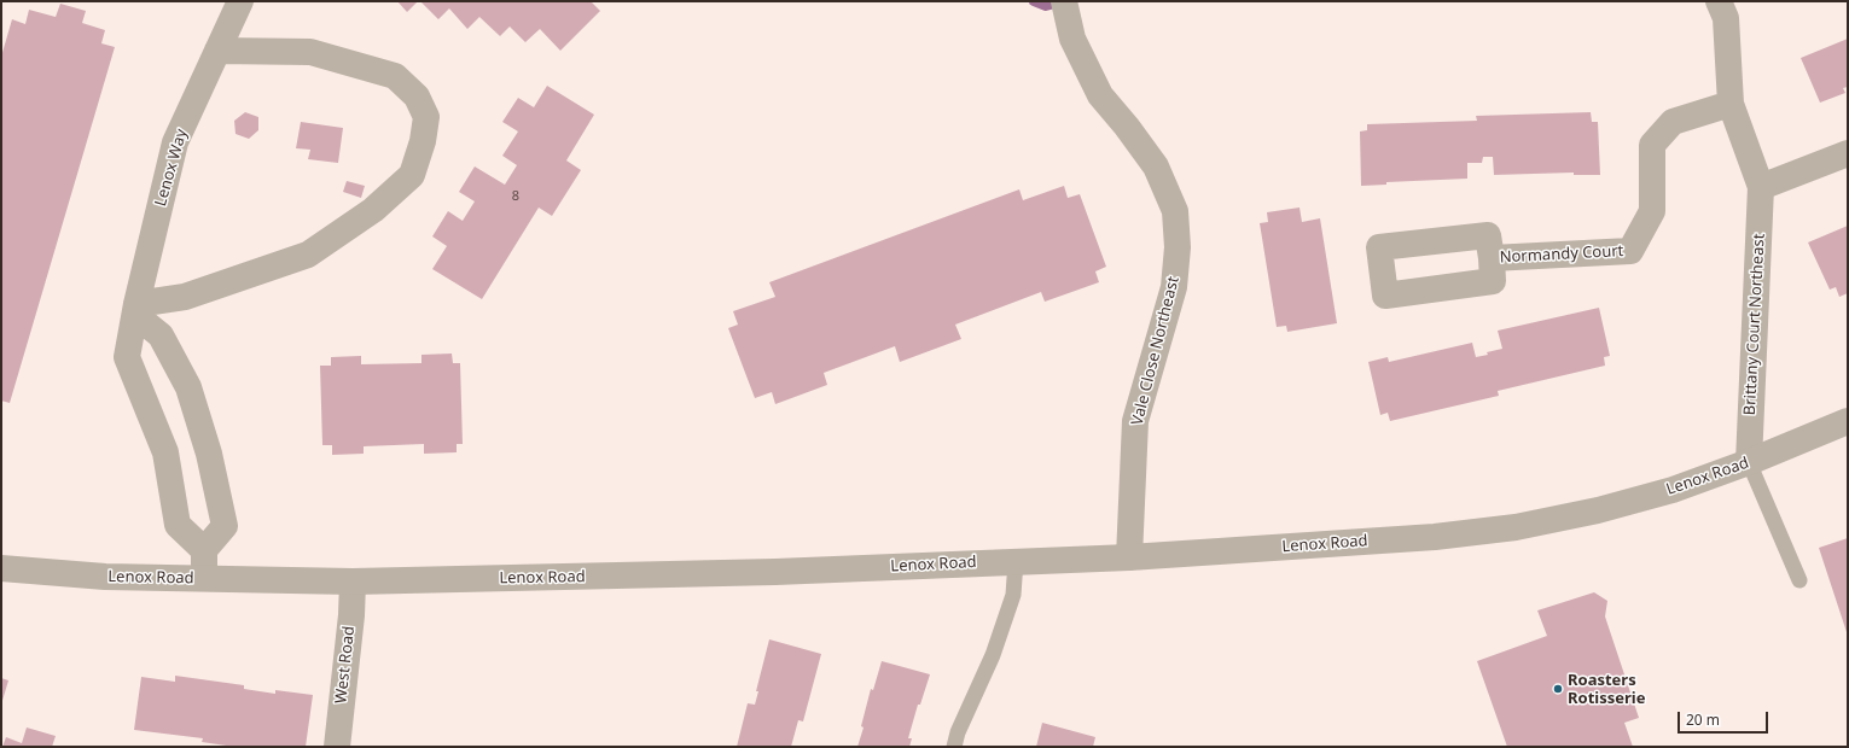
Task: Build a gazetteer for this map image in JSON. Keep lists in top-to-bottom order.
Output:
{
  "streets": {
    "street": [
      "Lenox Way",
      "Normandy Court",
      "Brittany Court Northeast",
      "Vale Close Northeast",
      "Lenox Road",
      "West Road"
    ]
  },
  "crossings": [
    ["Brittany Court Northeast", "Lenox Road"],
    ["Vale Close Northeast", "Lenox Road"],
    ["Lenox Road", "West Road"]
  ],
  "places": ["Roasters Rotisserie"],
  "house_numbers": ["8"],
  "scale_bar": "20 m"
}
